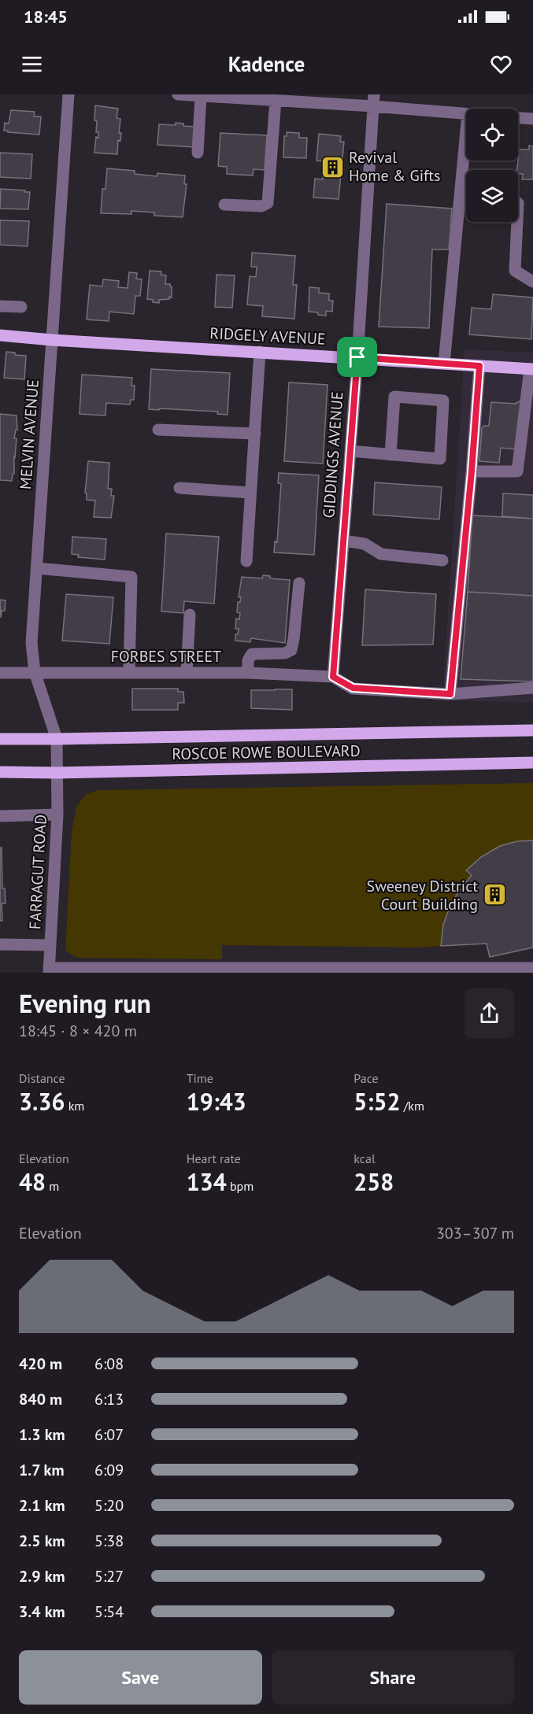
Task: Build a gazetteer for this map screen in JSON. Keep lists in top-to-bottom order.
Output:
{
  "streets": {
    "main road": ["RIDGELY AVENUE", "ROSCOE ROWE BOULEVARD"],
    "street": [
      "MELVIN AVENUE",
      "GIDDINGS AVENUE",
      "FORBES STREET",
      "FARRAGUT ROAD"
    ]
  },
  "crossings": [
    ["RIDGELY AVENUE", "MELVIN AVENUE"],
    ["RIDGELY AVENUE", "GIDDINGS AVENUE"],
    ["MELVIN AVENUE", "FORBES STREET"],
    ["MELVIN AVENUE", "ROSCOE ROWE BOULEVARD"],
    ["MELVIN AVENUE", "FARRAGUT ROAD"],
    ["GIDDINGS AVENUE", "FORBES STREET"],
    ["ROSCOE ROWE BOULEVARD", "FARRAGUT ROAD"]
  ],
  "places": {
    "building": ["Revival Home & Gifts", "Sweeney District Court Building"]
  },
  "page": {
    "status": "18:45",
    "header": "Kadence",
    "heading": ["Evening run", "18:45 · 8 × 420 m"],
    "stats": [
      ["Distance", "3.36 km"],
      ["Time", "19:43"],
      ["Pace", "5:52 /km"],
      ["Elevation", "48 m"],
      ["Heart rate", "134 bpm"],
      ["kcal", "258"]
    ],
    "chart": ["Elevation", "303–307 m"],
    "list": [
      {
        "name": "420 m",
        "note": "6:08"
      },
      {
        "name": "840 m",
        "note": "6:13"
      },
      {
        "name": "1.3 km",
        "note": "6:07"
      },
      {
        "name": "1.7 km",
        "note": "6:09"
      },
      {
        "name": "2.1 km",
        "note": "5:20"
      },
      {
        "name": "2.5 km",
        "note": "5:38"
      },
      {
        "name": "2.9 km",
        "note": "5:27"
      },
      {
        "name": "3.4 km",
        "note": "5:54"
      }
    ],
    "buttons": ["Save", "Share"]
  }
}
